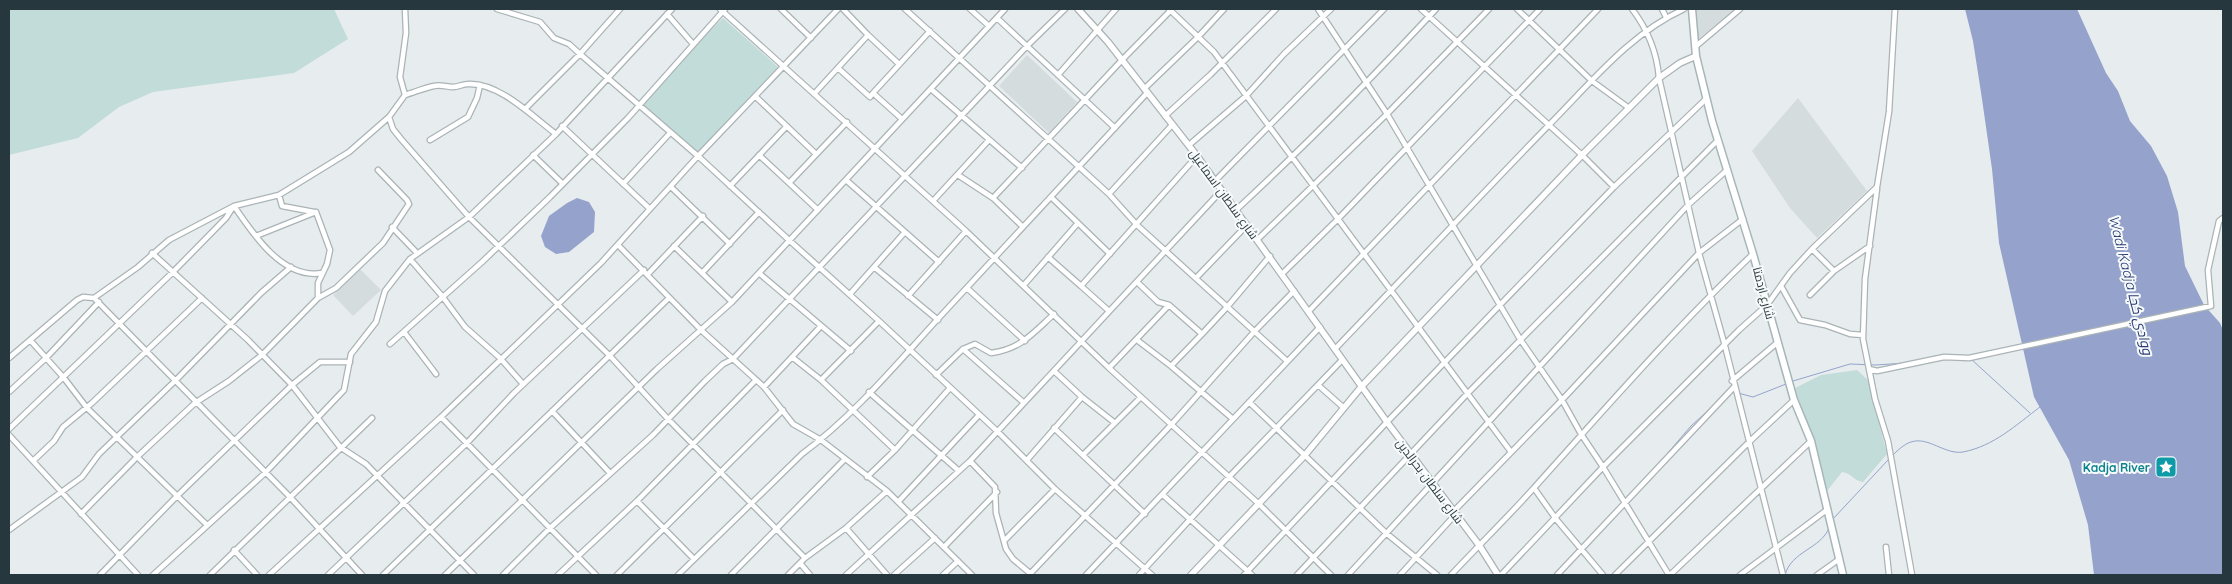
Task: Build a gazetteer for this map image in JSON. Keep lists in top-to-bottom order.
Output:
{
  "streets": {
    "main road": ["شارع اردمتا"],
    "street": ["شارع سلطان اسماعيل", "شارع سلطان بحرالدين"]
  },
  "crossings": [
    ["شارع سلطان اسماعيل", "شارع سلطان بحرالدين"]
  ],
  "water": ["Wadi Kadja ووادي كجا"],
  "places": {
    "place": ["Kadja River"]
  }
}
